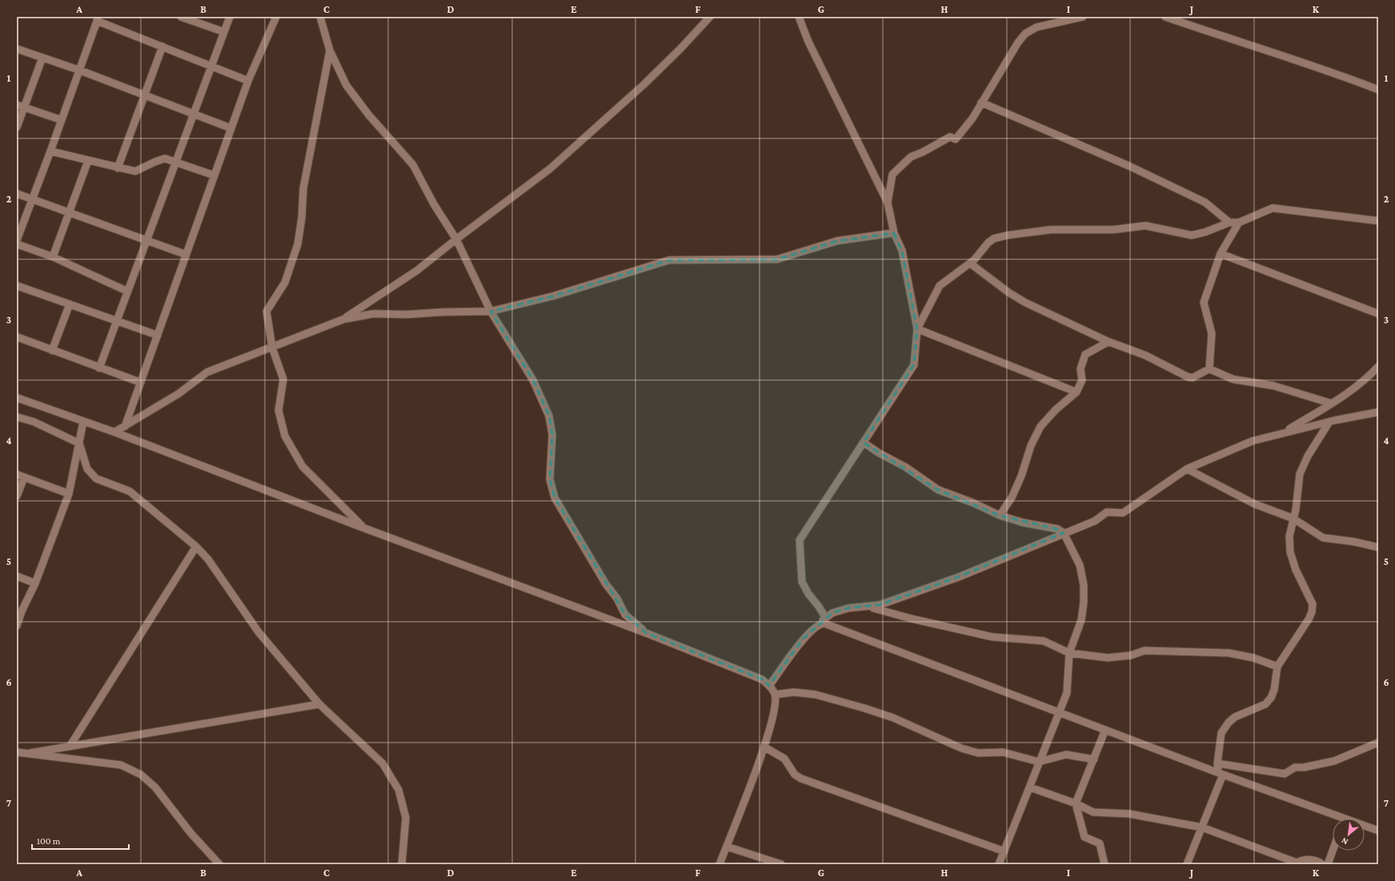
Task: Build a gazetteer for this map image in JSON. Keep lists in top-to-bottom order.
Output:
{
  "scale_bar": "100 m",
  "north": "bottom left",
  "grid": {
    "columns": [
      "A",
      "B",
      "C",
      "D",
      "E",
      "F",
      "G",
      "H",
      "I",
      "J",
      "K"
    ],
    "rows": [
      "1",
      "2",
      "3",
      "4",
      "5",
      "6",
      "7"
    ]
  }
}
